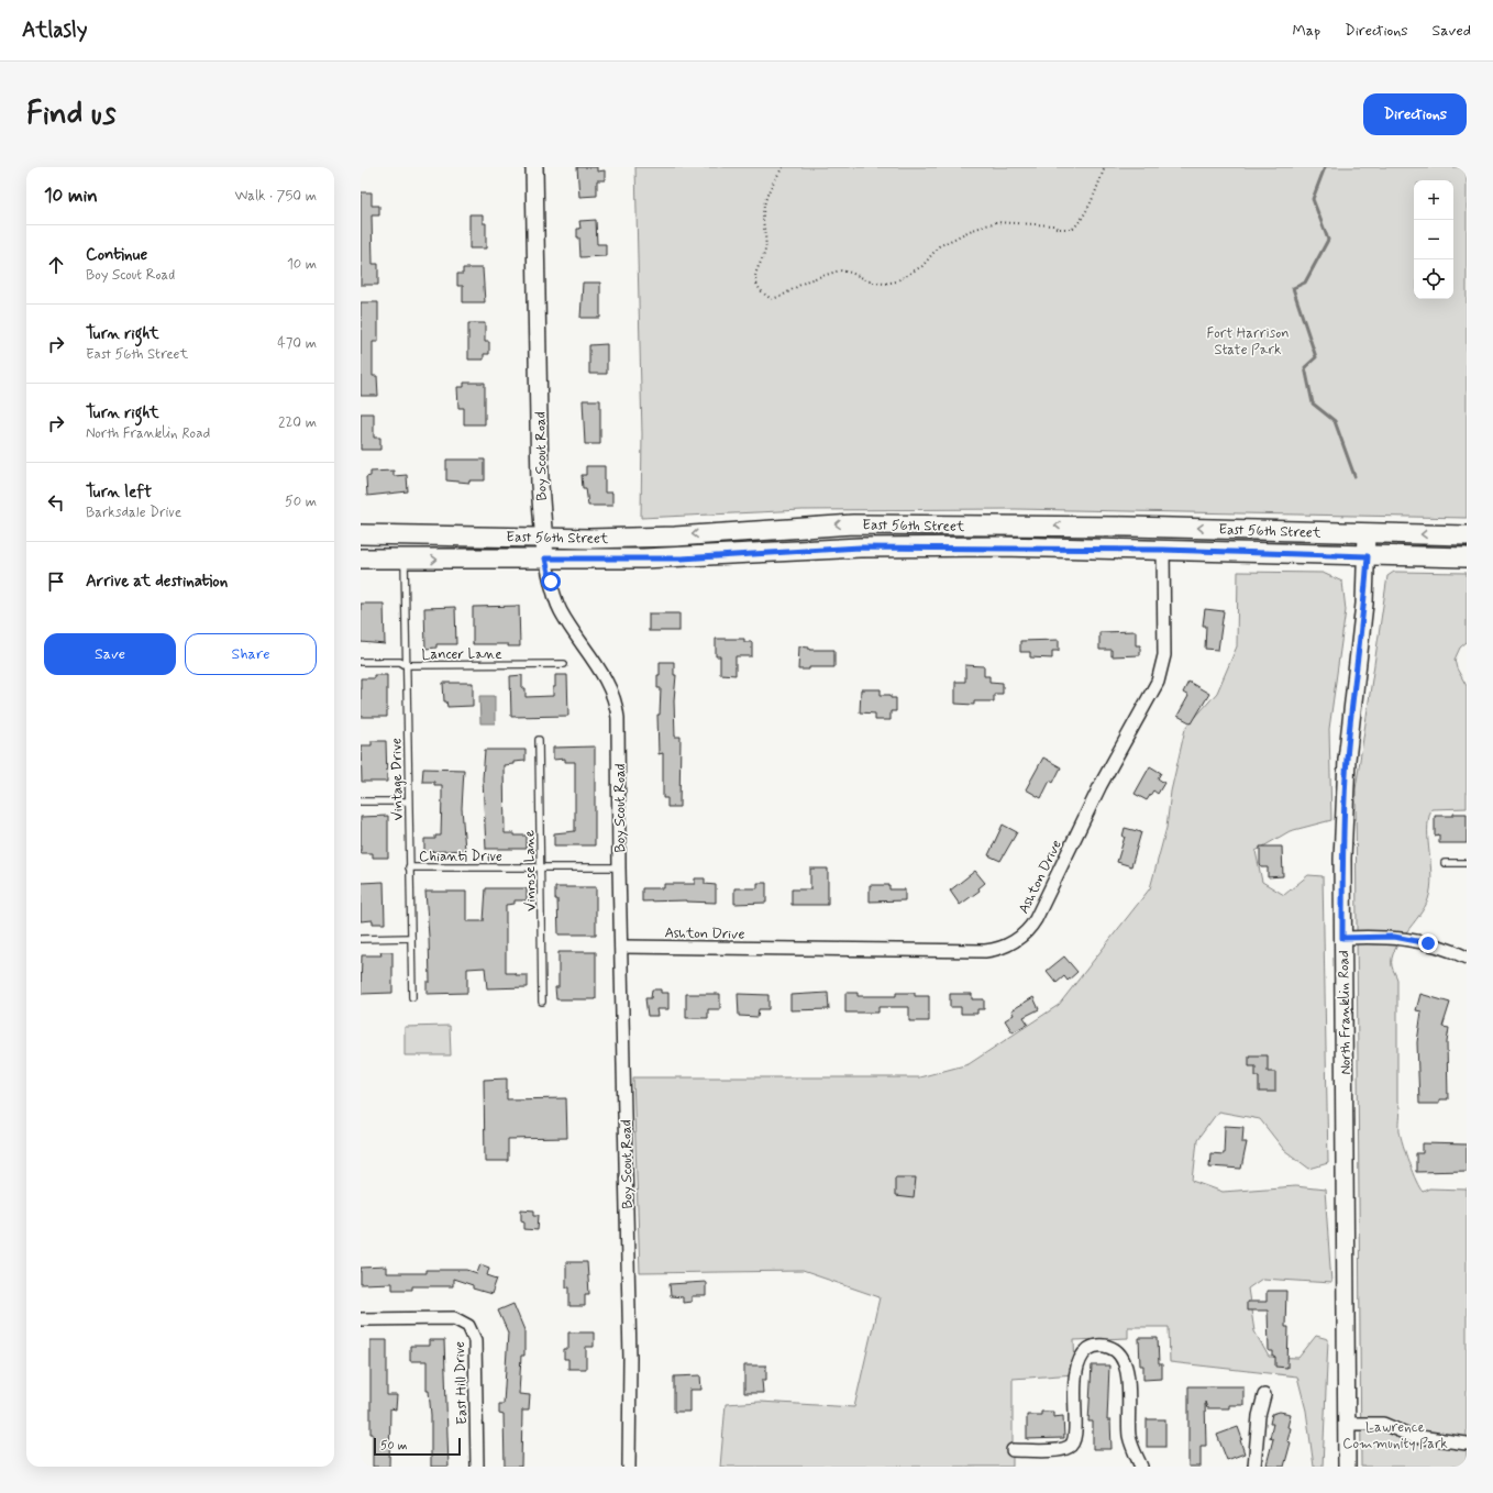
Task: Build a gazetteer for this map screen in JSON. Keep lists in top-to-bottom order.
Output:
{
  "streets": {
    "main road": ["Boy Scout Road", "East 56th Street", "North Franklin Road"],
    "street": ["Ashton Drive", "East Hill Drive"],
    "lane": [
      "Lancer Lane",
      "Vintage Drive",
      "Chianti Drive",
      "Vinrose Lane"
    ]
  },
  "crossings": [
    ["Boy Scout Road", "East 56th Street"],
    ["Boy Scout Road", "Chianti Drive"],
    ["Boy Scout Road", "Ashton Drive"],
    ["East 56th Street", "Vintage Drive"],
    ["East 56th Street", "Ashton Drive"],
    ["East 56th Street", "North Franklin Road"],
    ["Lancer Lane", "Vintage Drive"],
    ["Vintage Drive", "Chianti Drive"],
    ["Chianti Drive", "Vinrose Lane"]
  ],
  "parks": ["Fort Harrison State Park", "Lawrence Community Park"],
  "scale_bar": "50 m",
  "page": {
    "header": "Atlasly",
    "nav": ["Map", "Directions", "Saved"],
    "buttons": [
      "Directions",
      ["Save", "Share"]
    ],
    "title": "Find us",
    "heading": ["10 min", "Walk · 750 m"],
    "map_buttons": ["+", "−"],
    "list": [
      ["Continue", "Boy Scout Road", "10 m"],
      ["Turn right", "East 56th Street", "470 m"],
      ["Turn right", "North Franklin Road", "220 m"],
      ["Turn left", "Barksdale Drive", "50 m"],
      "Arrive at destination"
    ],
    "scale": "50 m"
  }
}
